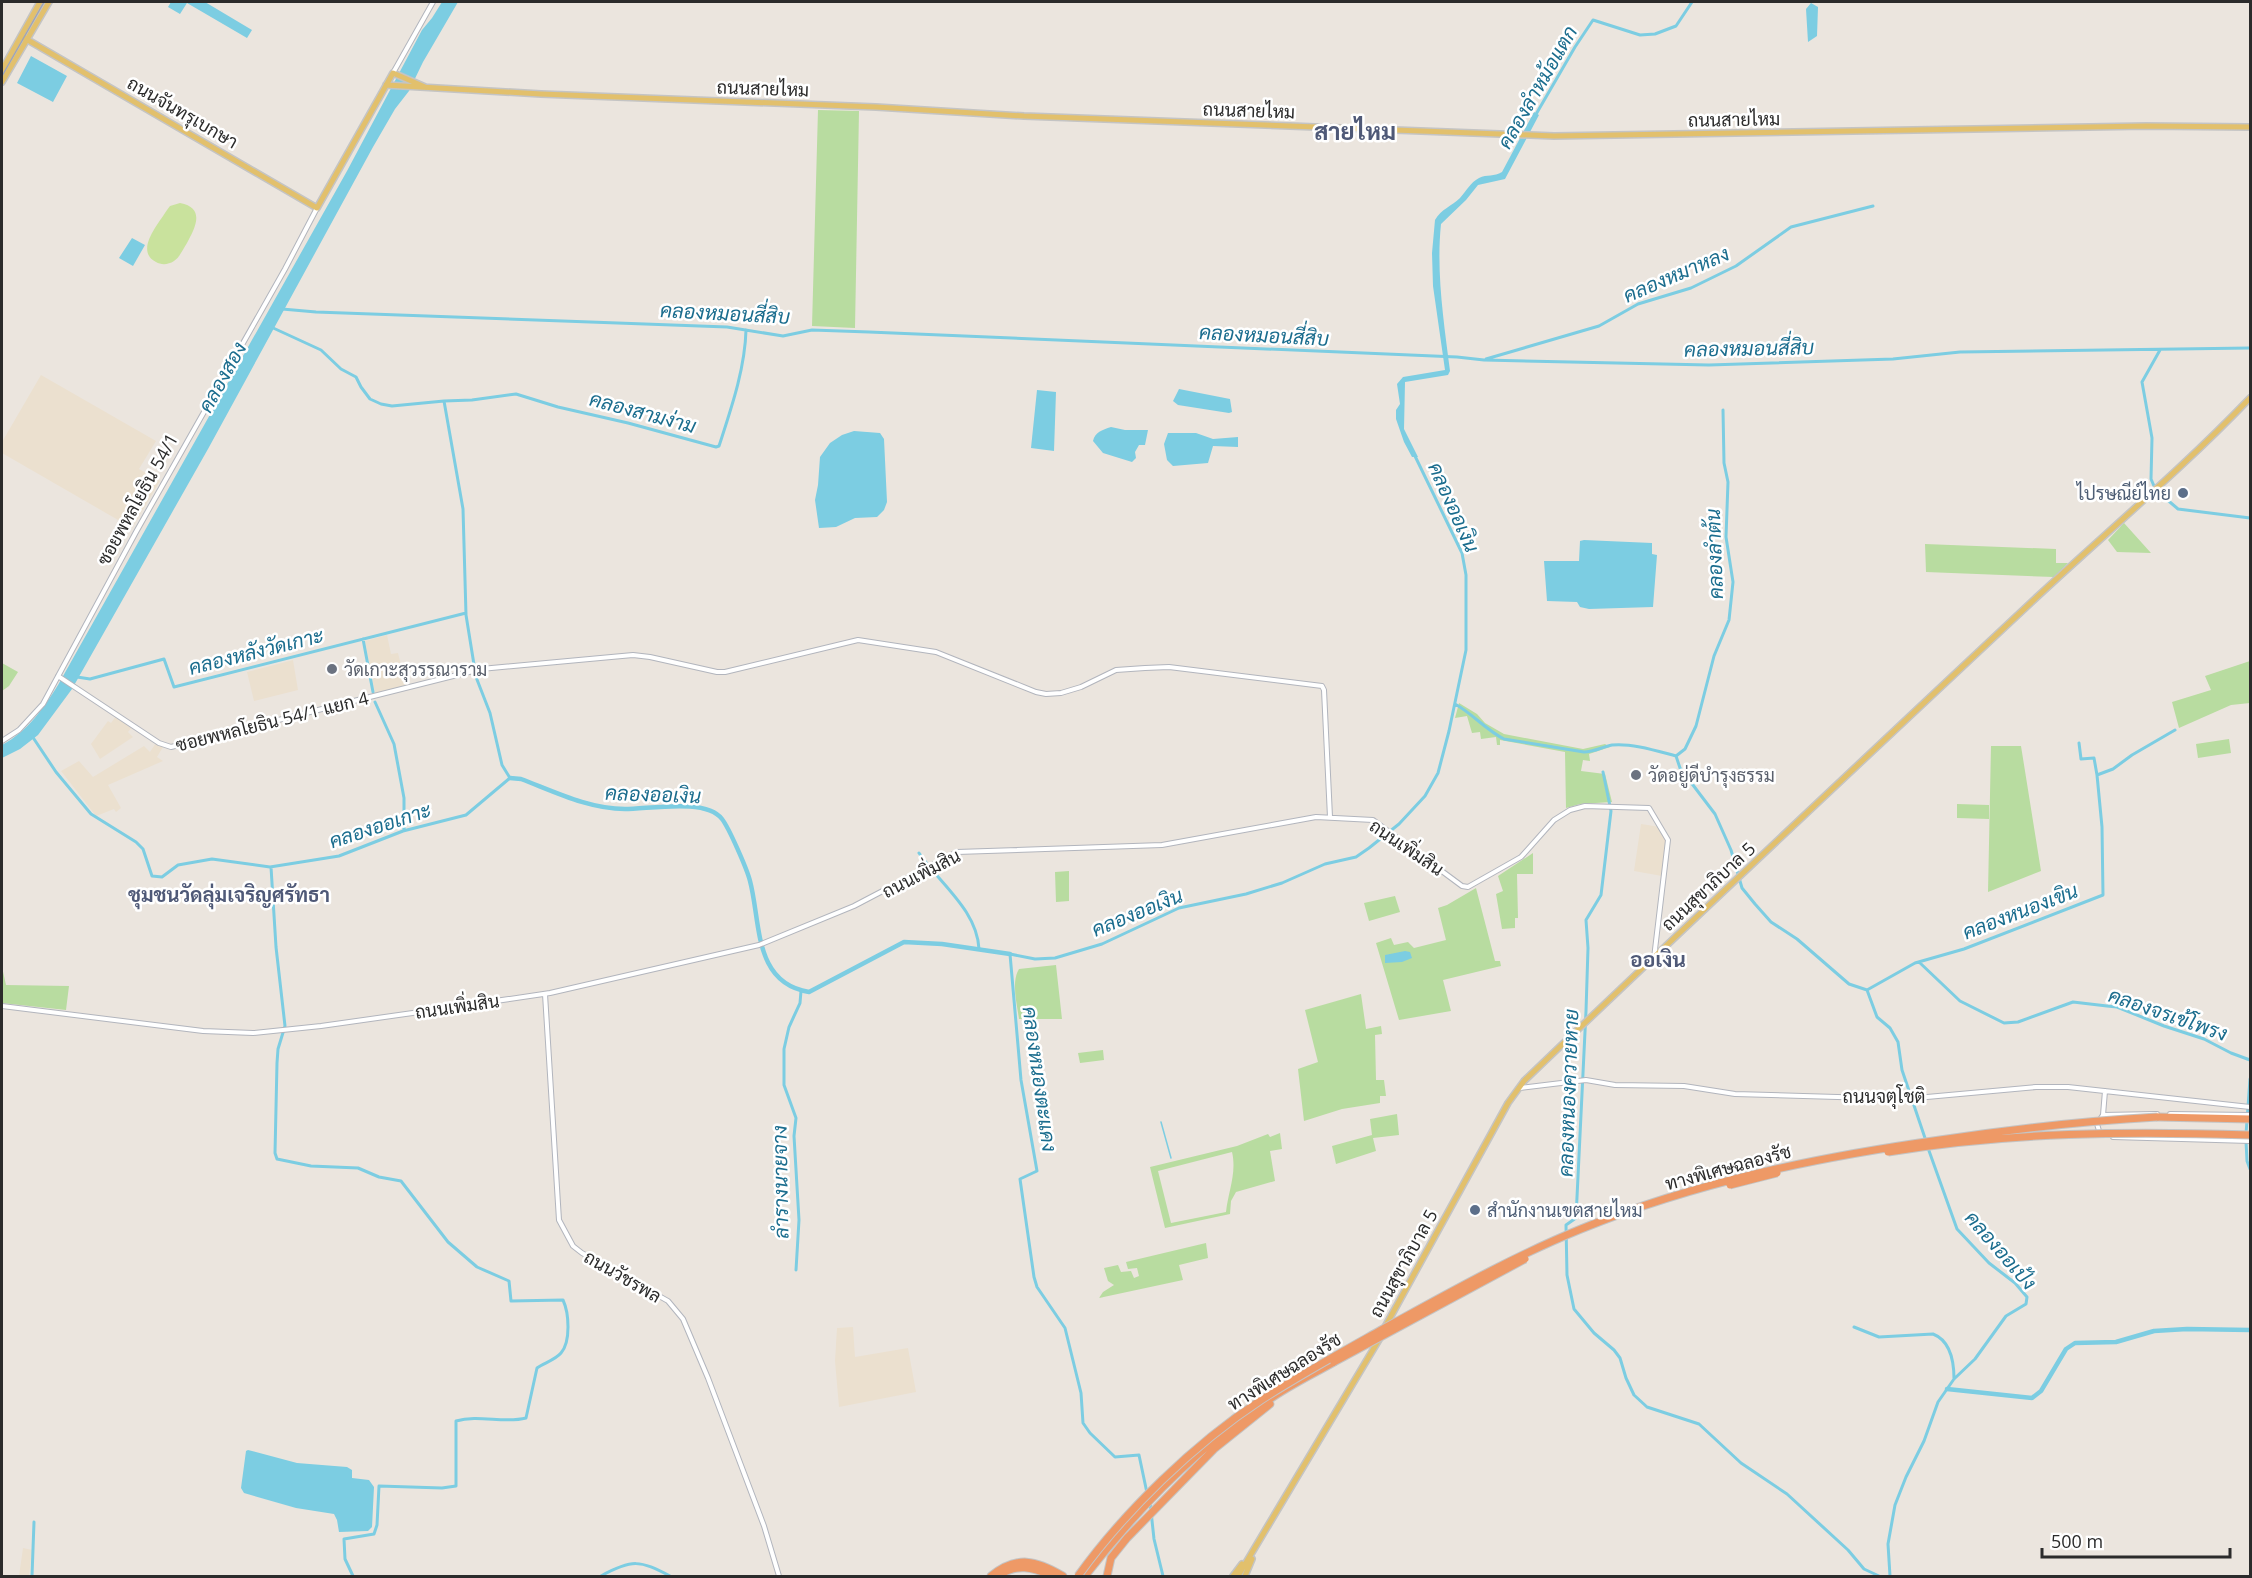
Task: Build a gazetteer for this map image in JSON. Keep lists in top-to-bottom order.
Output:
{
  "streets": {
    "highway": ["ทางพิเศษฉลองรัช"],
    "main road": [
      "ถนนสายไหม",
      "ถนนจันทรุเบกษา",
      "ซอยพหลโยธิน 54/1",
      "ถนนสุขาภิบาล 5"
    ],
    "street": [
      "ซอยพหลโยธิน 54/1 แยก 4",
      "ถนนเพิ่มสิน",
      "ถนนจตุโชติ",
      "ถนนวัชรพล"
    ]
  },
  "crossings": [
    ["ถนนสายไหม", "ซอยพหลโยธิน 54/1"],
    ["ถนนจันทรุเบกษา", "ซอยพหลโยธิน 54/1"],
    ["ซอยพหลโยธิน 54/1", "ซอยพหลโยธิน 54/1 แยก 4"],
    ["ซอยพหลโยธิน 54/1 แยก 4", "ถนนเพิ่มสิน"],
    ["ถนนเพิ่มสิน", "ถนนสุขาภิบาล 5"],
    ["ถนนเพิ่มสิน", "ถนนวัชรพล"],
    ["ถนนสุขาภิบาล 5", "ถนนจตุโชติ"]
  ],
  "districts": ["สายไหม", "ชุมชนวัดลุ่มเจริญศรัทธา", "ออเงิน"],
  "water": [
    "คลองลำหม้อแตก",
    "คลองหมาหลง",
    "คลองหมอนสี่สิบ",
    "คลองสอง",
    "คลองสามง่าม",
    "คลองออเงิน",
    "คลองลำต้น",
    "คลองหลังวัดเกาะ",
    "คลองออเกาะ",
    "คลองหนองเขิน",
    "คลองจรเข้โพรง",
    "คลองหนองตะแคง",
    "คลองหนองควายหาย",
    "ลำรางนายจาง",
    "คลองออเป้ง"
  ],
  "places": [
    "ไปรษณีย์ไทย",
    "วัดเกาะสุวรรณาราม",
    "วัดอยู่ดีบำรุงธรรม",
    "สำนักงานเขตสายไหม"
  ],
  "scale_bar": "500 m"
}
